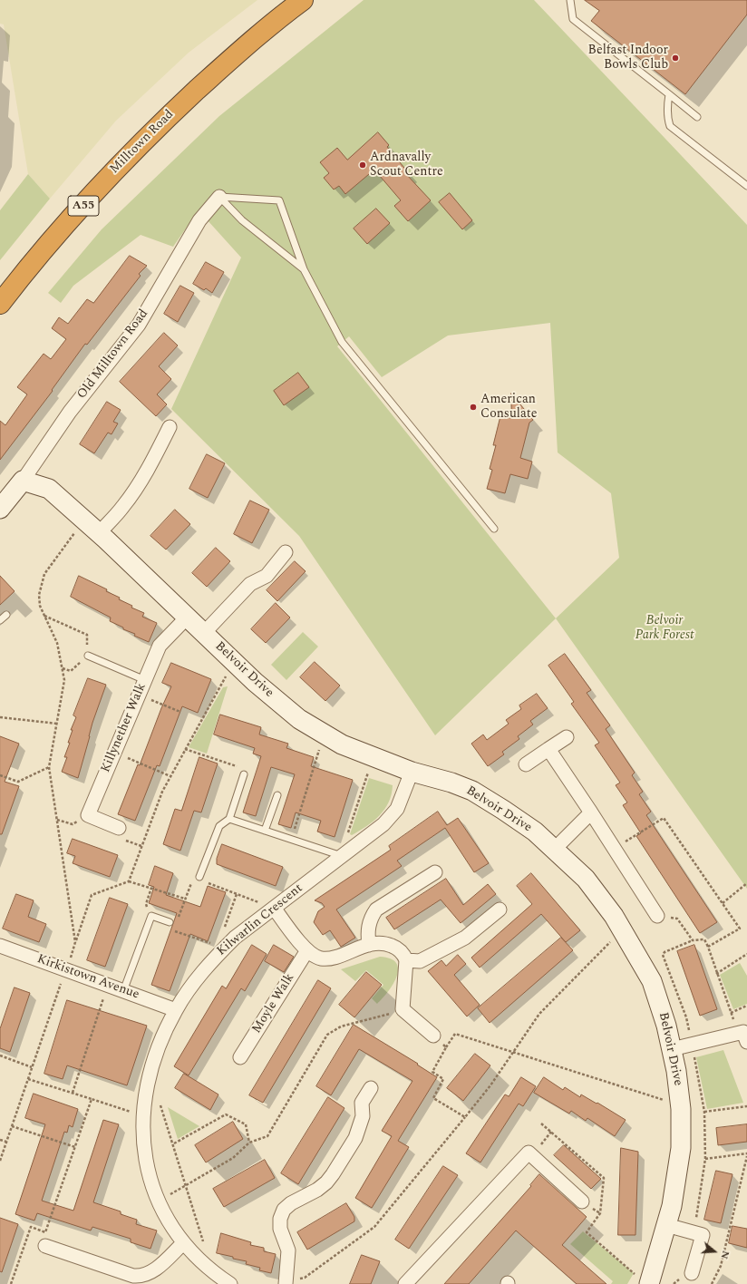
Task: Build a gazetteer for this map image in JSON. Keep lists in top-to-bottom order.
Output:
{
  "streets": {
    "highway": ["Milltown Road", "A55"],
    "street": [
      "Old Milltown Road",
      "Belvoir Drive",
      "Killynether Walk",
      "Kilwarlin Crescent",
      "Kirkistown Avenue",
      "Moyle Walk"
    ]
  },
  "crossings": [
    ["Old Milltown Road", "Belvoir Drive"],
    ["Belvoir Drive", "Killynether Walk"],
    ["Belvoir Drive", "Kilwarlin Crescent"],
    ["Kilwarlin Crescent", "Kirkistown Avenue"]
  ],
  "parks": ["Belvoir Park Forest"],
  "places": ["Belfast Indoor Bowls Club", "Ardnavally Scout Centre", "American Consulate"],
  "north": "right"
}
